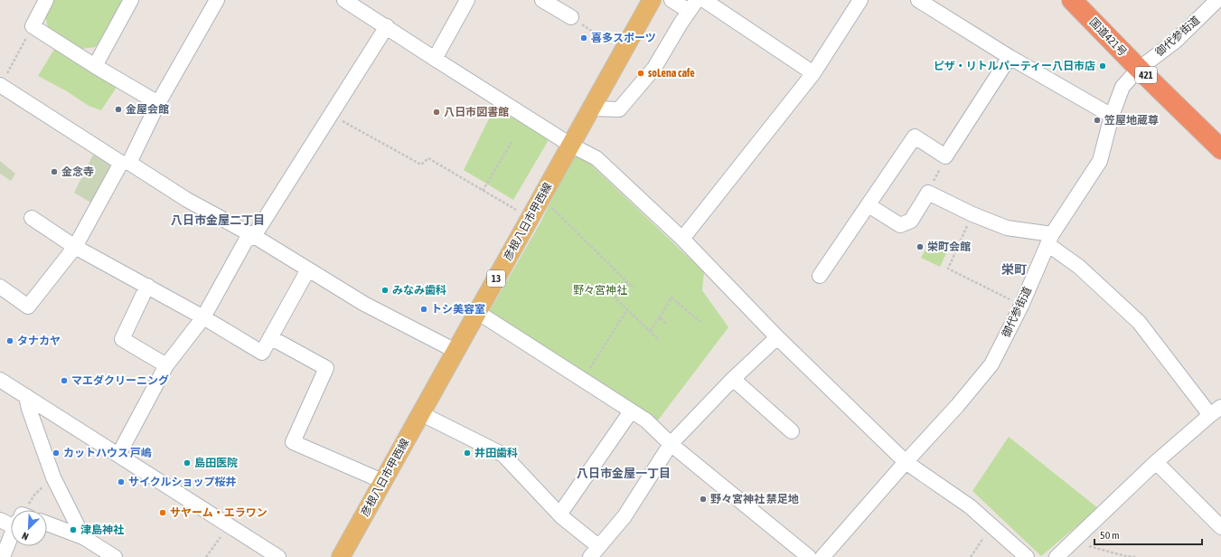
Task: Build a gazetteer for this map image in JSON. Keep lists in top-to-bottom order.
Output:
{
  "streets": {
    "highway": ["国道421号", "421"],
    "main road": ["彦根八日市甲西線", "13"],
    "street": ["御代参街道"]
  },
  "crossings": [
    ["御代参街道", "国道421号"]
  ],
  "districts": ["八日市金屋二丁目", "栄町", "八日市金屋一丁目"],
  "parks": ["野々宮神社"],
  "places": [
    "喜多スポーツ",
    "ピザ・リトルパーティー八日市店",
    "soLena cafe",
    "金屋会館",
    "八日市図書館",
    "笠屋地蔵尊",
    "金念寺",
    "栄町会館",
    "みなみ歯科",
    "トシ美容室",
    "タナカヤ",
    "マエダクリーニング",
    "カットハウス 戸嶋",
    "井田歯科",
    "島田医院",
    "サイクルショップ桜井",
    "野々宮神社 禁足地",
    "サヤーム・エラワン",
    "津島神社"
  ],
  "scale_bar": "50 m",
  "north": "bottom left"
}
